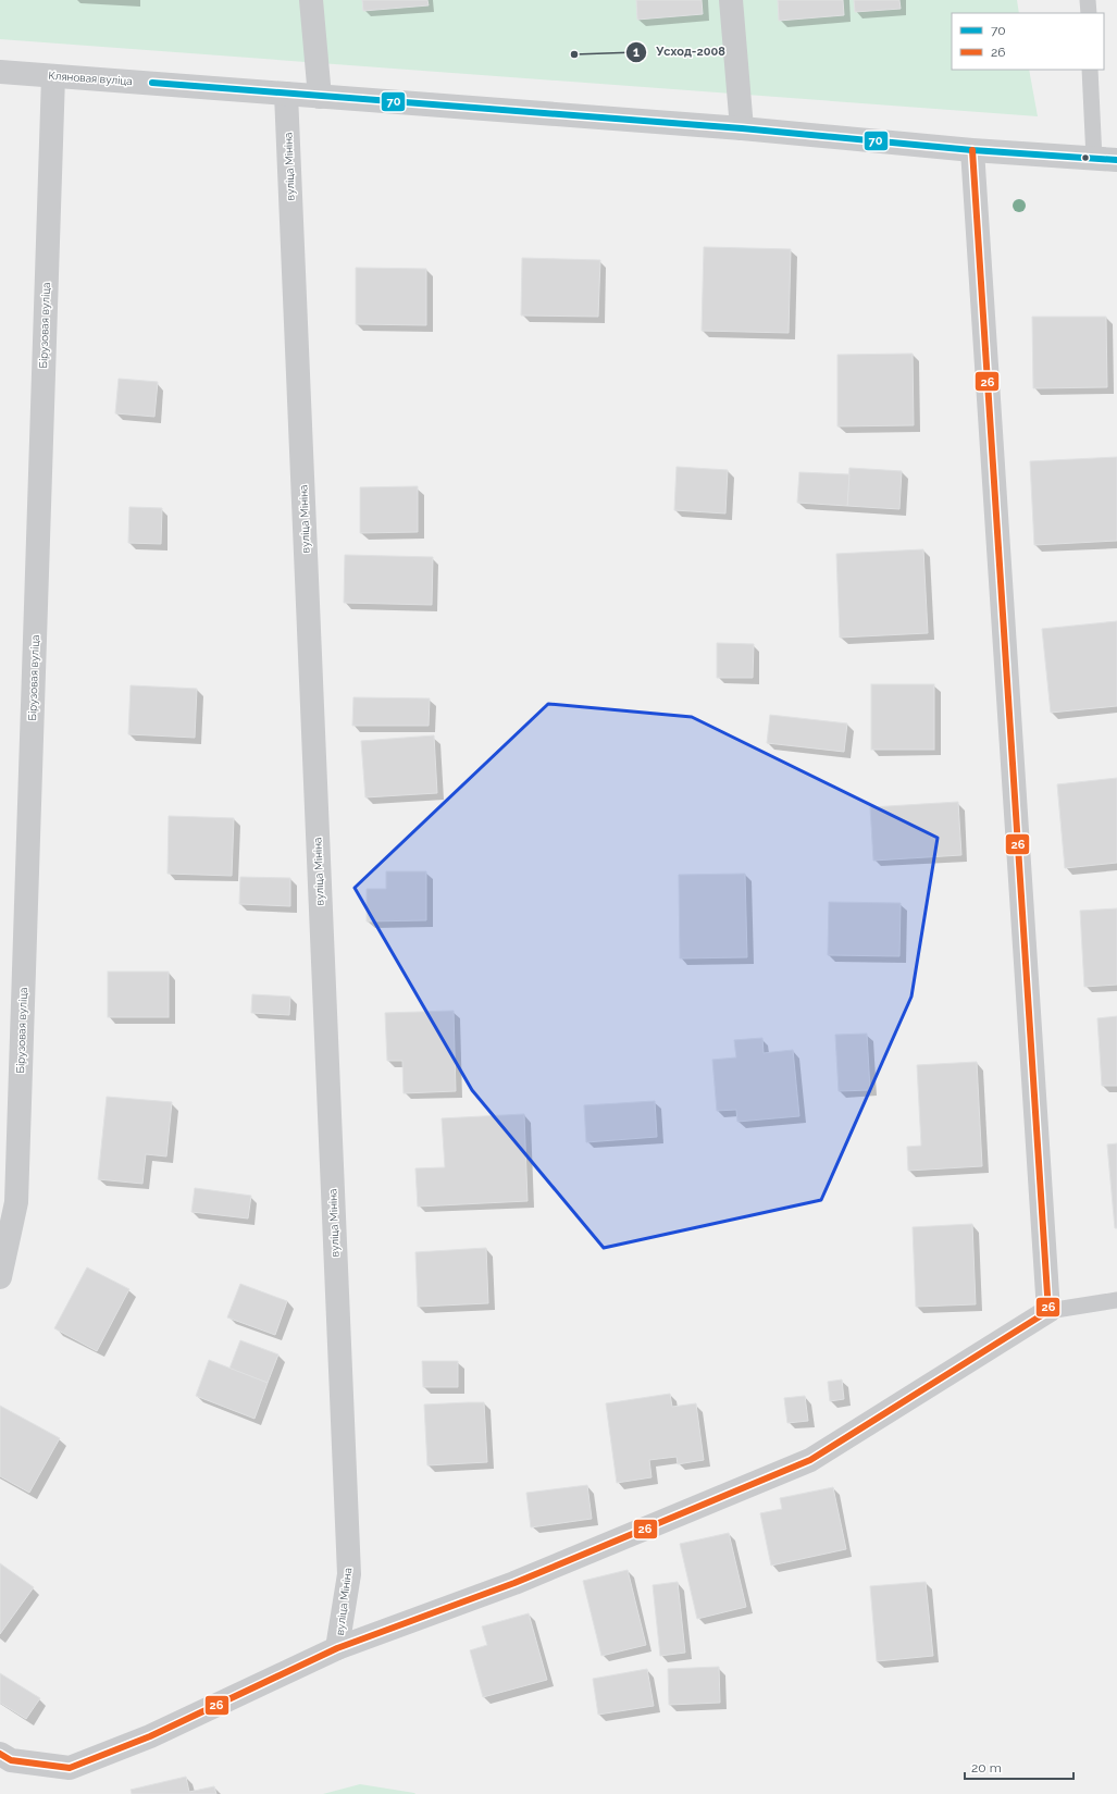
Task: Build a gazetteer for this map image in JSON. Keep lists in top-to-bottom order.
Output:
{
  "streets": {
    "street": ["Кляновая вуліца", "вуліца Мініна", "Бірузовая вуліца"]
  },
  "crossings": [
    ["Кляновая вуліца", "вуліца Мініна"],
    ["Кляновая вуліца", "Бірузовая вуліца"]
  ],
  "places": ["Усход-2008"],
  "lines": ["transit line 70", "transit line 26"],
  "legend": ["70", "26"],
  "scale_bar": "20 m"
}
